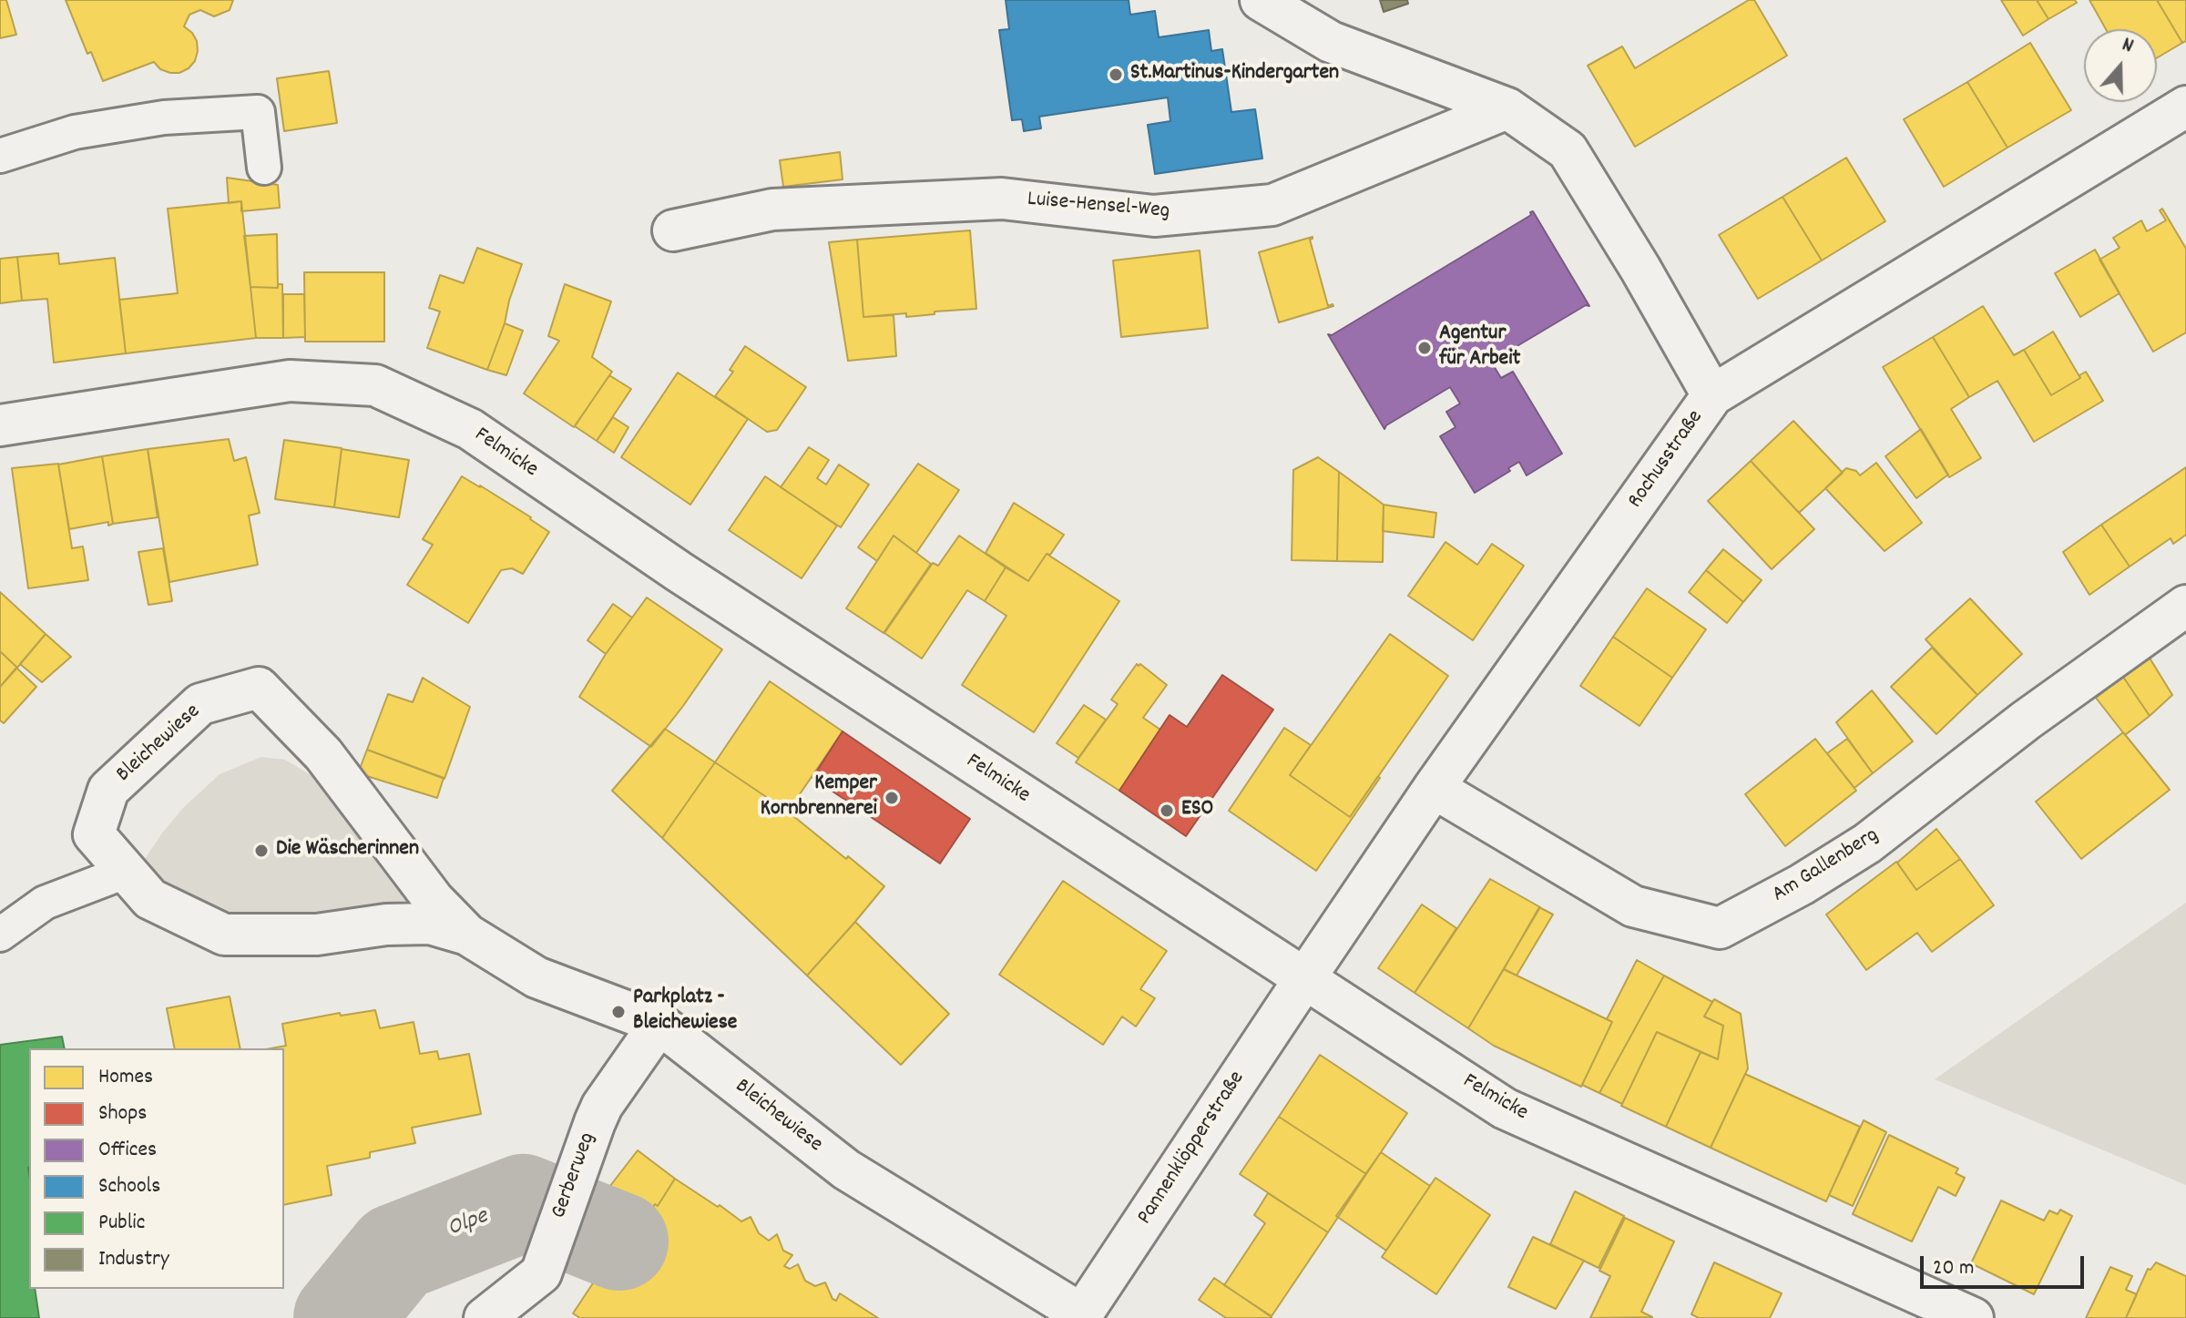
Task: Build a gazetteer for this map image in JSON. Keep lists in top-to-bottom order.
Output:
{
  "streets": {
    "street": [
      "Luise-Hensel-Weg",
      "Felmicke",
      "Rochusstraße",
      "Bleichewiese",
      "Am Gallenberg",
      "Pannenklöpperstraße",
      "Gerberweg"
    ]
  },
  "crossings": [
    ["Felmicke", "Rochusstraße"],
    ["Felmicke", "Pannenklöpperstraße"],
    ["Rochusstraße", "Am Gallenberg"],
    ["Rochusstraße", "Pannenklöpperstraße"],
    ["Bleichewiese", "Pannenklöpperstraße"],
    ["Bleichewiese", "Gerberweg"]
  ],
  "water": ["Olpe"],
  "places": [
    "St.Martinus-Kindergarten",
    "Agentur für Arbeit",
    "Kemper Kornbrennerei",
    "ESO",
    "Die Wäscherinnen",
    "Parkplatz - Bleichewiese"
  ],
  "legend": [
    "Homes",
    "Shops",
    "Offices",
    "Schools",
    "Public",
    "Industry"
  ],
  "scale_bar": "20 m",
  "north": "top"
}
